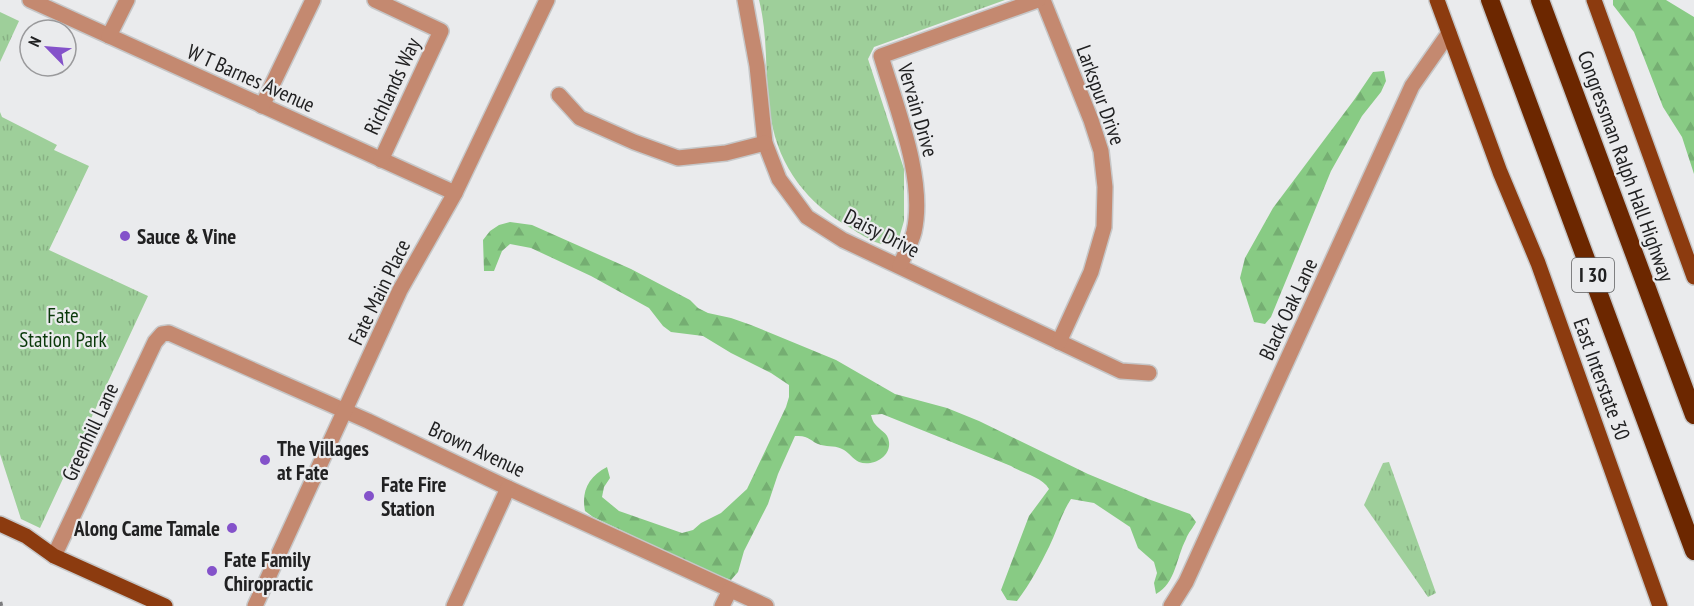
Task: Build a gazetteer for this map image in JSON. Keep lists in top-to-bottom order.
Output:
{
  "streets": {
    "highway": ["Congressman Ralph Hall Highway", "I 30"],
    "main road": ["East Interstate 30"],
    "street": [
      "W T Barnes Avenue",
      "Richlands Way",
      "Larkspur Drive",
      "Vervain Drive",
      "Daisy Drive",
      "Fate Main Place",
      "Black Oak Lane",
      "Greenhill Lane",
      "Brown Avenue"
    ]
  },
  "crossings": [
    ["W T Barnes Avenue", "Richlands Way"],
    ["W T Barnes Avenue", "Fate Main Place"],
    ["Larkspur Drive", "Daisy Drive"],
    ["Vervain Drive", "Daisy Drive"],
    ["Fate Main Place", "Brown Avenue"],
    ["Black Oak Lane", "East Interstate 30"],
    ["Greenhill Lane", "Brown Avenue"]
  ],
  "parks": ["Fate Station Park"],
  "places": [
    "Sauce & Vine",
    "The Villages at Fate",
    "Fate Fire Station",
    "Along Came Tamale",
    "Fate Family Chiropractic"
  ],
  "north": "top left"
}
